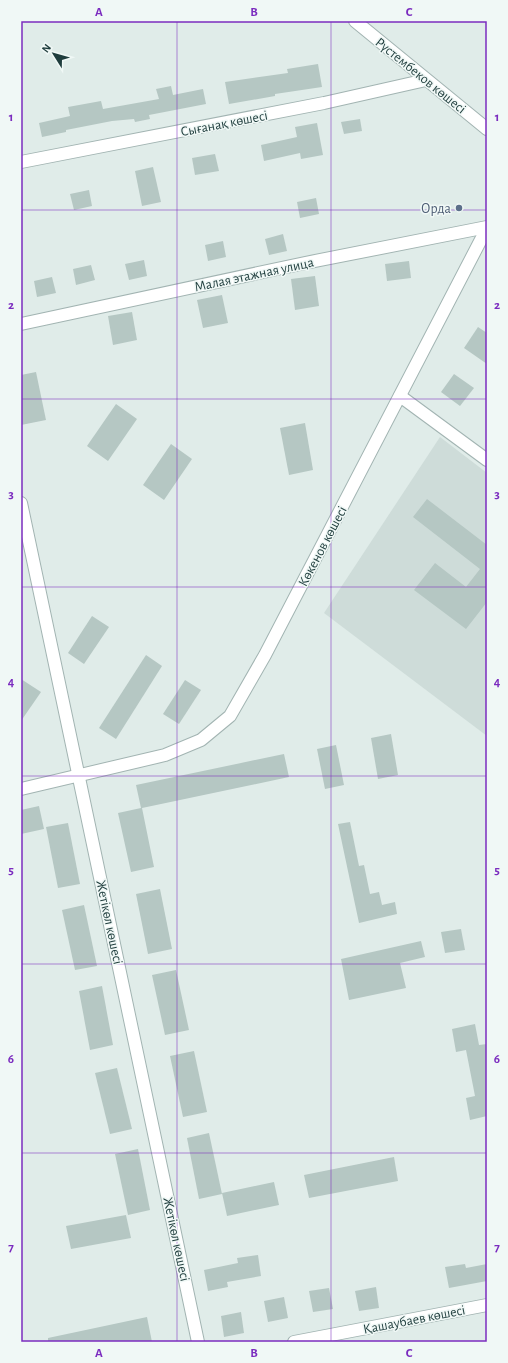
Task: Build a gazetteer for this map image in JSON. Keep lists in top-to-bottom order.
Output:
{
  "streets": {
    "street": [
      "Рүстембеков көшесі",
      "Сығанақ көшесі",
      "Малая этажная улица",
      "Көкенов көшесі",
      "Жетікөл көшесі",
      "Қашаубаев көшесі"
    ]
  },
  "crossings": [
    ["Рүстембеков көшесі", "Сығанақ көшесі"],
    ["Малая этажная улица", "Көкенов көшесі"],
    ["Көкенов көшесі", "Жетікөл көшесі"]
  ],
  "places": ["Орда"],
  "north": "top left",
  "grid": {
    "columns": ["A", "B", "C"],
    "rows": [
      "1",
      "2",
      "3",
      "4",
      "5",
      "6",
      "7"
    ]
  }
}
